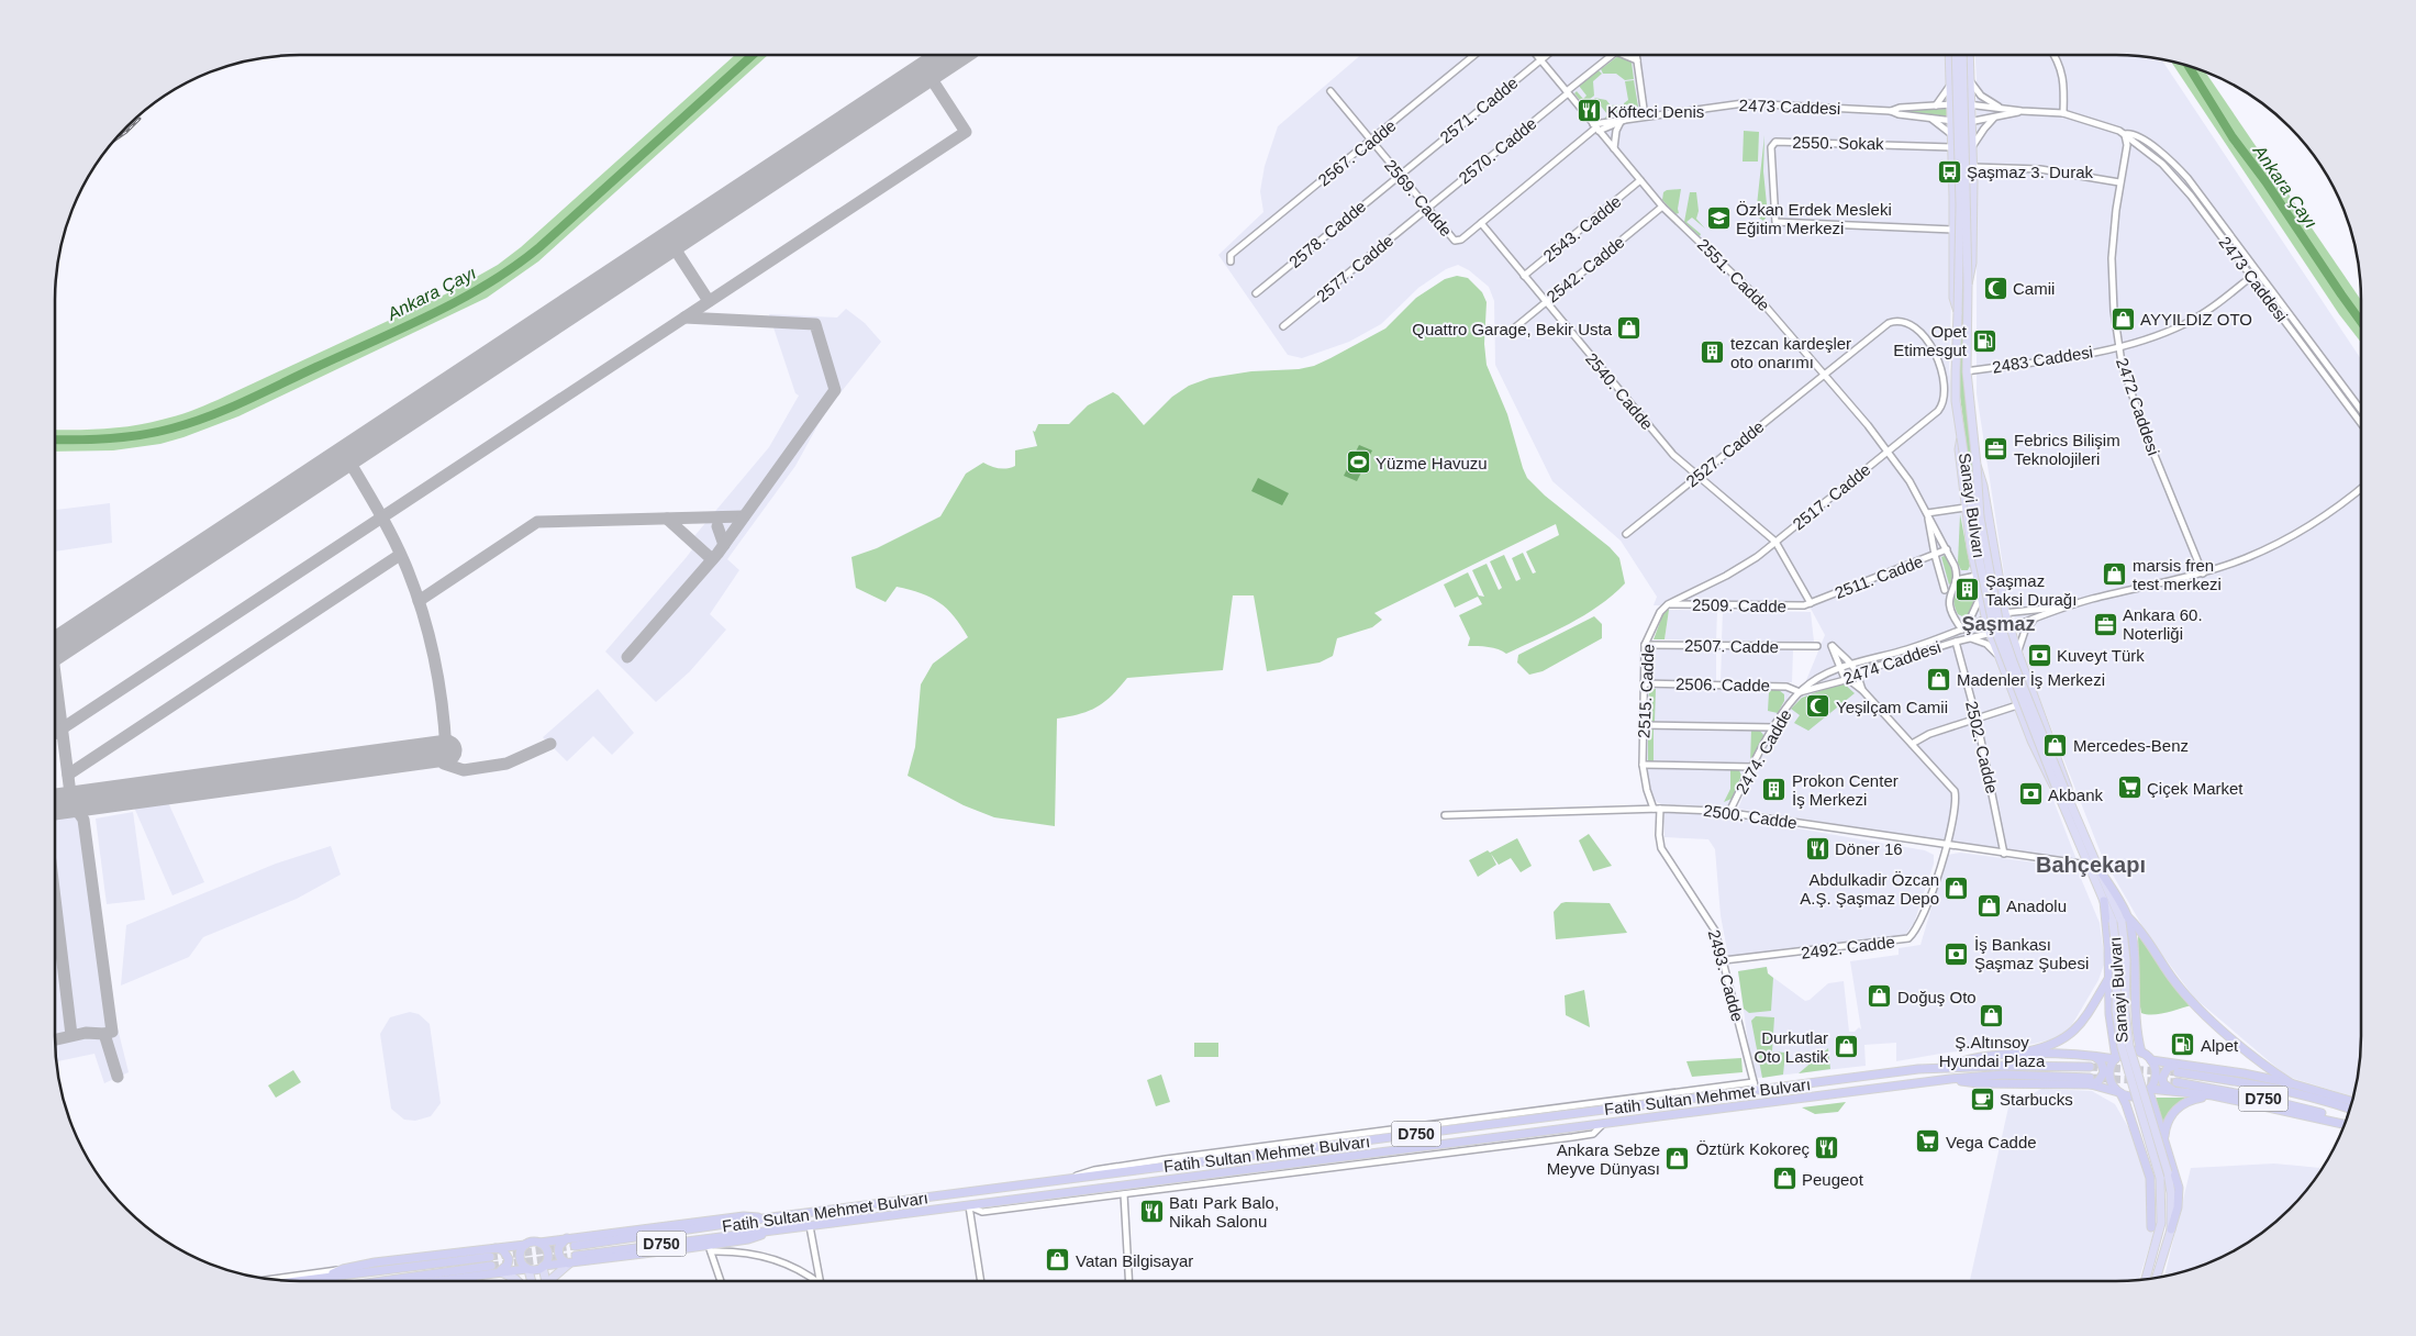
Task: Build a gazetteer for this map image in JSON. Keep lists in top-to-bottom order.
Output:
{
  "streets": {
    "highway": ["Fatih Sultan Mehmet Bulvarı", "D750"],
    "main road": ["Sanayi Bulvarı"],
    "street": [
      "2473 Caddesi",
      "2571. Cadde",
      "2550. Sokak",
      "2570. Cadde",
      "2567. Cadde",
      "2569. Cadde",
      "2543. Cadde",
      "2578. Cadde",
      "2577. Cadde",
      "2542. Cadde",
      "2551. Cadde",
      "2483 Caddesi",
      "2540. Cadde",
      "2472 Caddesi",
      "2527. Cadde",
      "2517. Cadde",
      "2511. Cadde",
      "2509. Cadde",
      "2507. Cadde",
      "2474 Caddesi",
      "2506. Cadde",
      "2515. Cadde",
      "2502. Cadde",
      "2474. Cadde",
      "2500. Cadde",
      "2492. Cadde",
      "2493. Cadde"
    ]
  },
  "crossings": [
    ["2473 Caddesi", "2569. Cadde"],
    ["2473 Caddesi", "2551. Cadde"],
    ["2473 Caddesi", "2483 Caddesi"],
    ["2473 Caddesi", "2472 Caddesi"],
    ["2571. Cadde", "2569. Cadde"],
    ["2571. Cadde", "2578. Cadde"],
    ["2571. Cadde", "2551. Cadde"],
    ["2570. Cadde", "2569. Cadde"],
    ["2570. Cadde", "2577. Cadde"],
    ["2570. Cadde", "2551. Cadde"],
    ["2567. Cadde", "2569. Cadde"],
    ["2569. Cadde", "2578. Cadde"],
    ["2569. Cadde", "2577. Cadde"],
    ["2569. Cadde", "2551. Cadde"],
    ["2569. Cadde", "2540. Cadde"],
    ["2543. Cadde", "2551. Cadde"],
    ["2543. Cadde", "2540. Cadde"],
    ["2542. Cadde", "2551. Cadde"],
    ["2542. Cadde", "2540. Cadde"],
    ["2551. Cadde", "2527. Cadde"],
    ["2551. Cadde", "2517. Cadde"],
    ["2551. Cadde", "2511. Cadde"],
    ["2483 Caddesi", "2472 Caddesi"],
    ["2483 Caddesi", "Sanayi Bulvarı"],
    ["2540. Cadde", "2527. Cadde"],
    ["2540. Cadde", "2517. Cadde"],
    ["2472 Caddesi", "2474 Caddesi"],
    ["2527. Cadde", "2517. Cadde"],
    ["Sanayi Bulvarı", "2500. Cadde"],
    ["2511. Cadde", "2509. Cadde"],
    ["2509. Cadde", "2515. Cadde"],
    ["2507. Cadde", "2515. Cadde"],
    ["2474 Caddesi", "2506. Cadde"],
    ["2474 Caddesi", "2502. Cadde"],
    ["2474 Caddesi", "2474. Cadde"],
    ["2474 Caddesi", "2492. Cadde"],
    ["2506. Cadde", "2515. Cadde"],
    ["2506. Cadde", "2474. Cadde"],
    ["2515. Cadde", "2500. Cadde"],
    ["2502. Cadde", "2500. Cadde"],
    ["2474. Cadde", "2500. Cadde"],
    ["2500. Cadde", "2492. Cadde"],
    ["2500. Cadde", "2493. Cadde"],
    ["2492. Cadde", "2493. Cadde"],
    ["2493. Cadde", "Fatih Sultan Mehmet Bulvarı"],
    ["Fatih Sultan Mehmet Bulvarı", "D750"]
  ],
  "districts": ["Şaşmaz", "Bahçekapı"],
  "water": ["Ankara Çayı"],
  "places": {
    "restaurant": [
      "Köfteci Denis",
      "Döner 16",
      "Öztürk Kokoreç",
      "Batı Park Balo, Nikah Salonu"
    ],
    "bus stop": ["Şaşmaz 3. Durak"],
    "school or university": ["Özkan Erdek Mesleki Eğitim Merkezi"],
    "mosque": ["Camii", "Yeşilçam Camii"],
    "shop": [
      "AYYILDIZ OTO",
      "Quattro Garage, Bekir Usta",
      "marsis fren test merkezi",
      "Madenler İş Merkezi",
      "Mercedes-Benz",
      "Abdulkadir Özcan A.Ş. Şaşmaz Depo",
      "Anadolu",
      "Doğuş Oto",
      "Ş.Altınsoy Hyundai Plaza",
      "Durkutlar Oto Lastik",
      "Ankara Sebze Meyve Dünyası",
      "Peugeot",
      "Vatan Bilgisayar"
    ],
    "fuel station": ["Opet Etimesgut", "Alpet"],
    "building": ["tezcan kardeşler oto onarımı", "Şaşmaz Taksi Durağı", "Prokon Center İş Merkezi"],
    "office": ["Febrics Bilişim Teknolojileri", "Ankara 60. Noterliği"],
    "sports": ["Yüzme Havuzu"],
    "bank": ["Kuveyt Türk", "Akbank", "İş Bankası Şaşmaz Şubesi"],
    "supermarket": ["Çiçek Market", "Vega Cadde"],
    "cafe": ["Starbucks"]
  }
}
